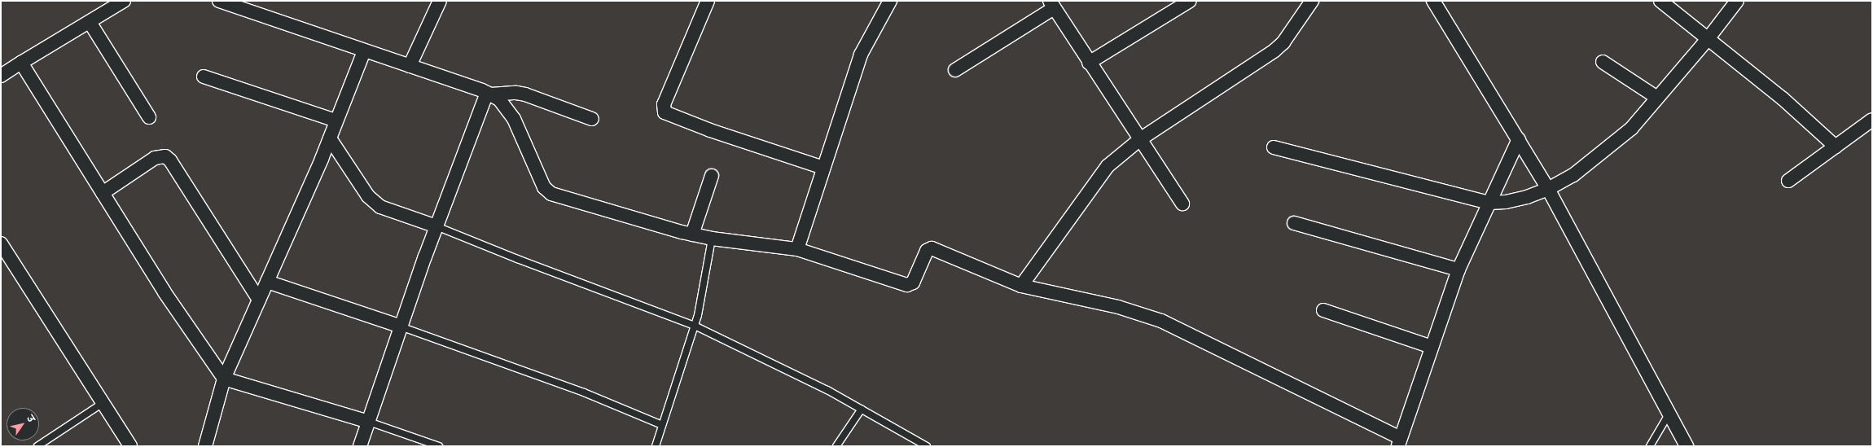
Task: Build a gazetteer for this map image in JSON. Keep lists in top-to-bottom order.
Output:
{
  "north": "top right"
}
